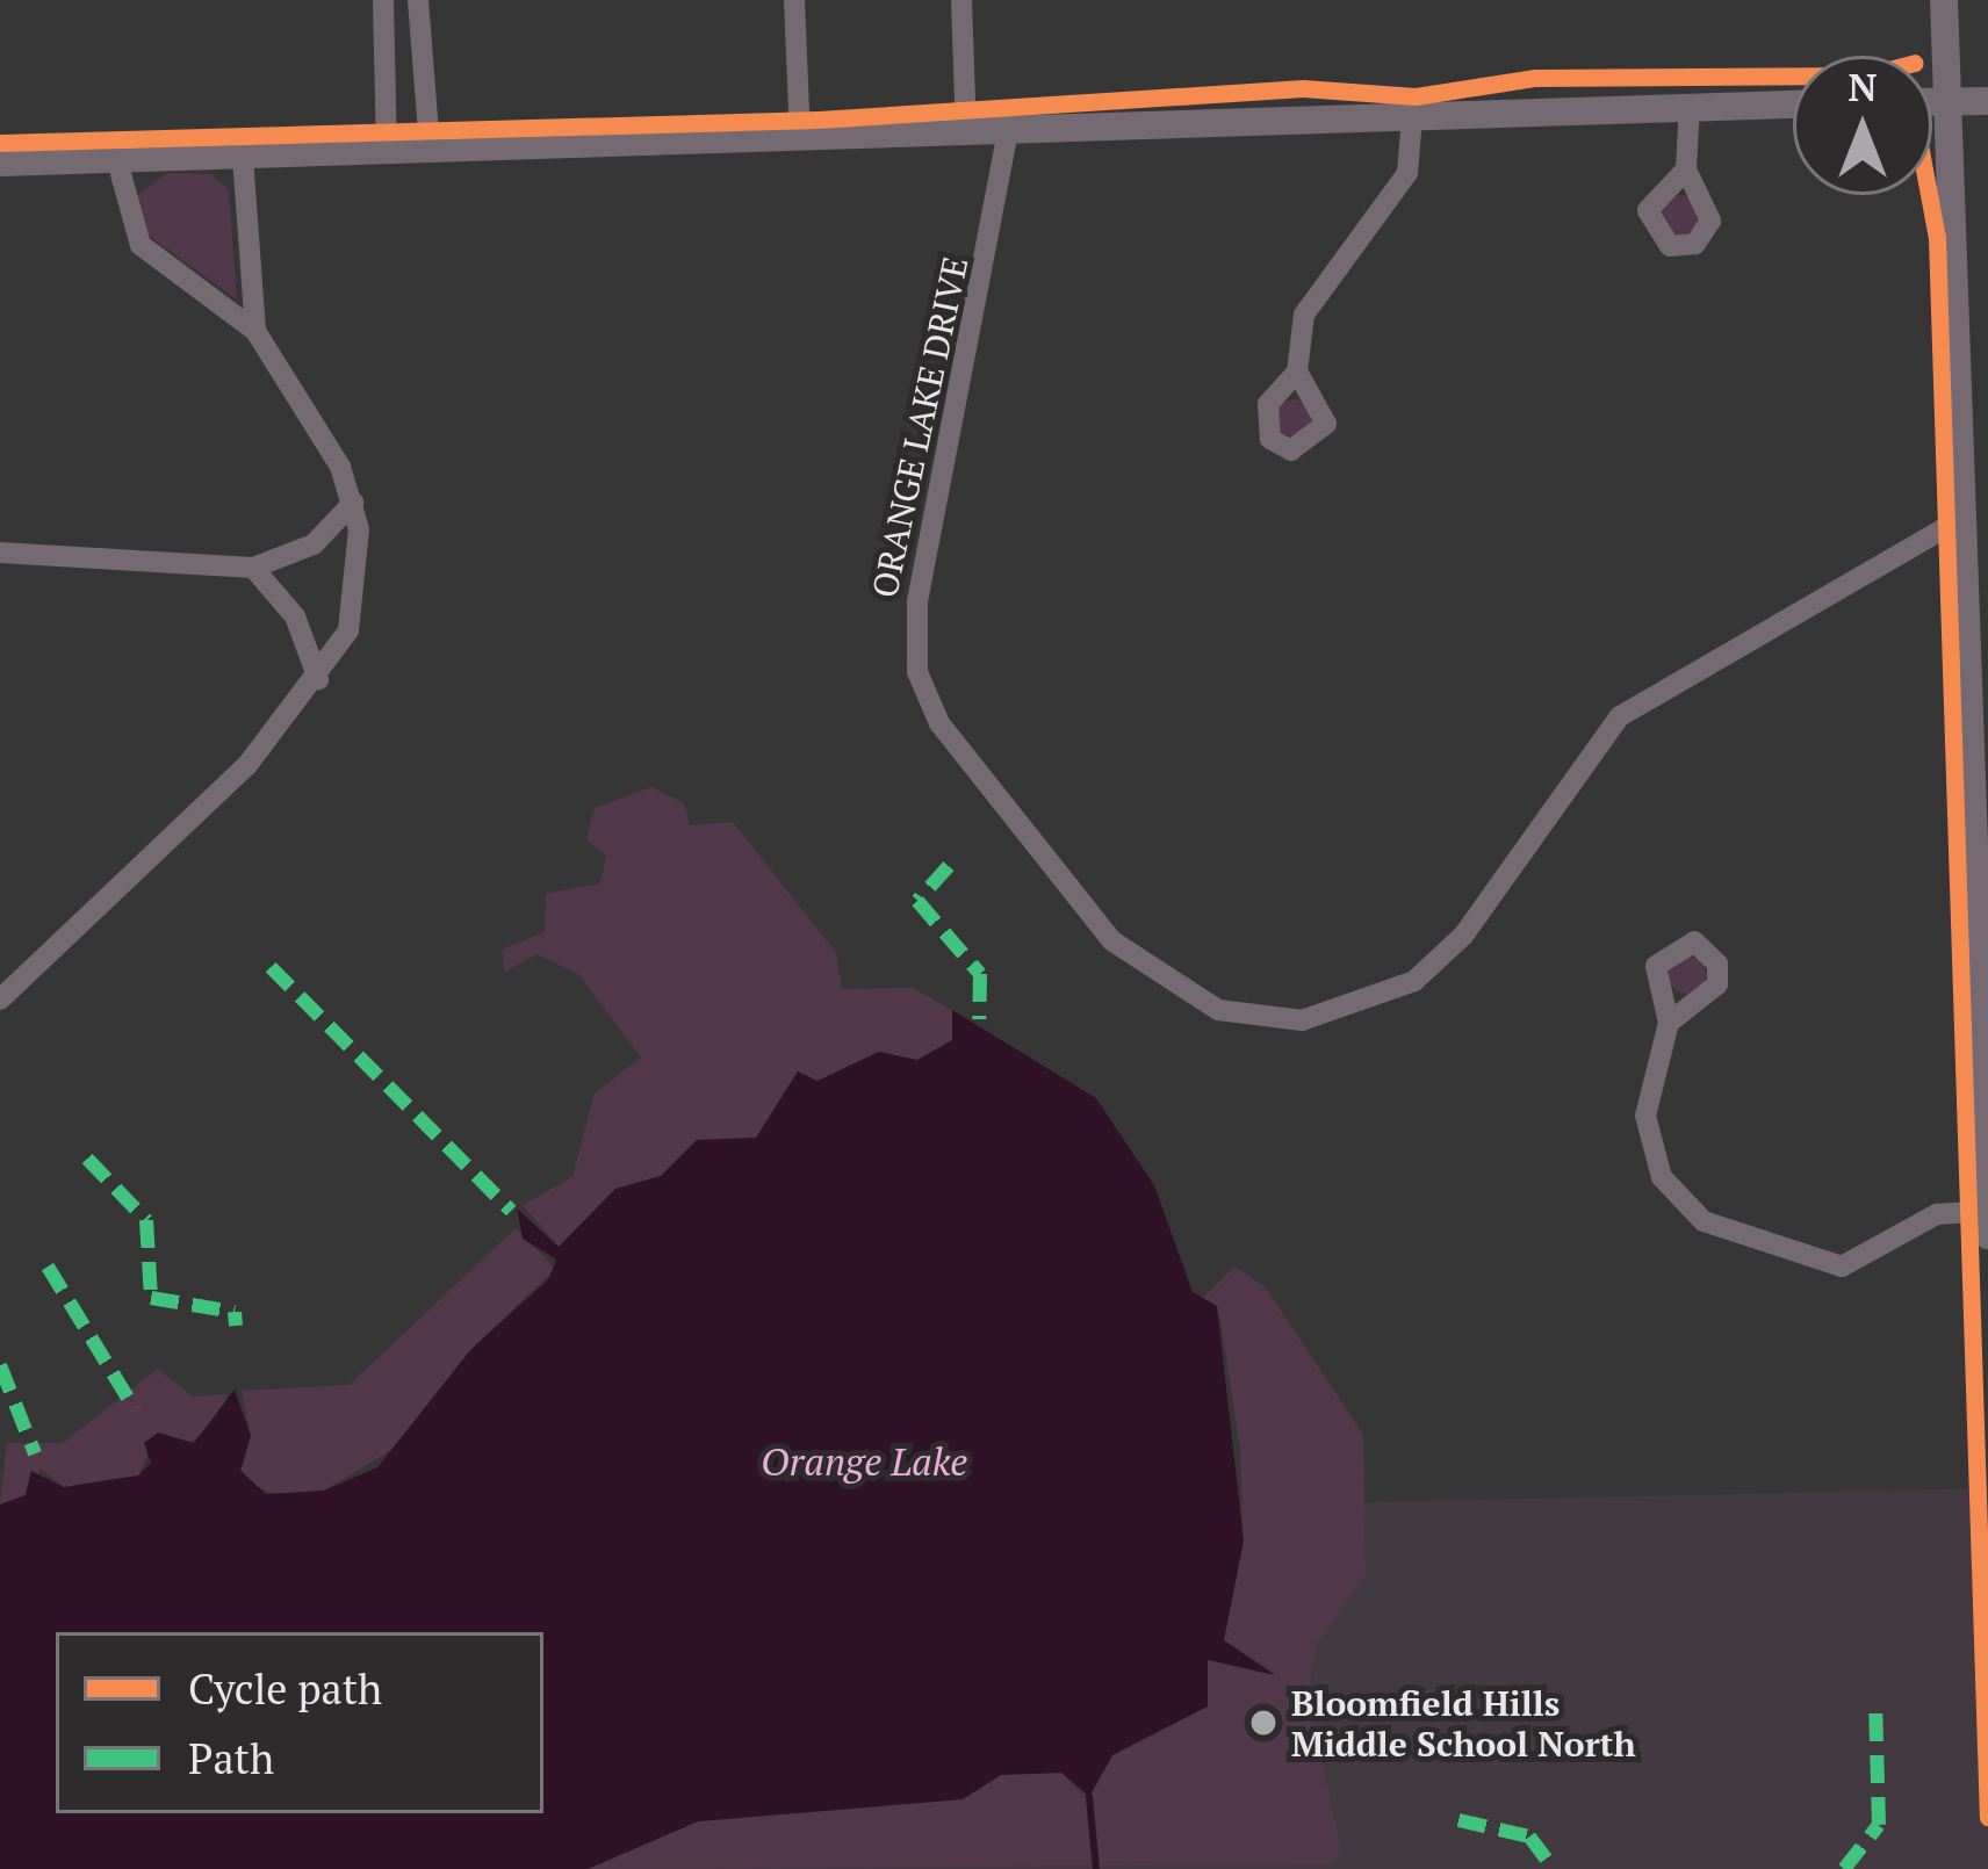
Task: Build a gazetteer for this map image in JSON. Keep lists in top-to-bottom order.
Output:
{
  "streets": {
    "street": ["ORANGE LAKE DRIVE"]
  },
  "water": ["Orange Lake"],
  "places": ["Bloomfield Hills Middle School North"],
  "legend": ["Cycle path", "Path"],
  "north": "top"
}
